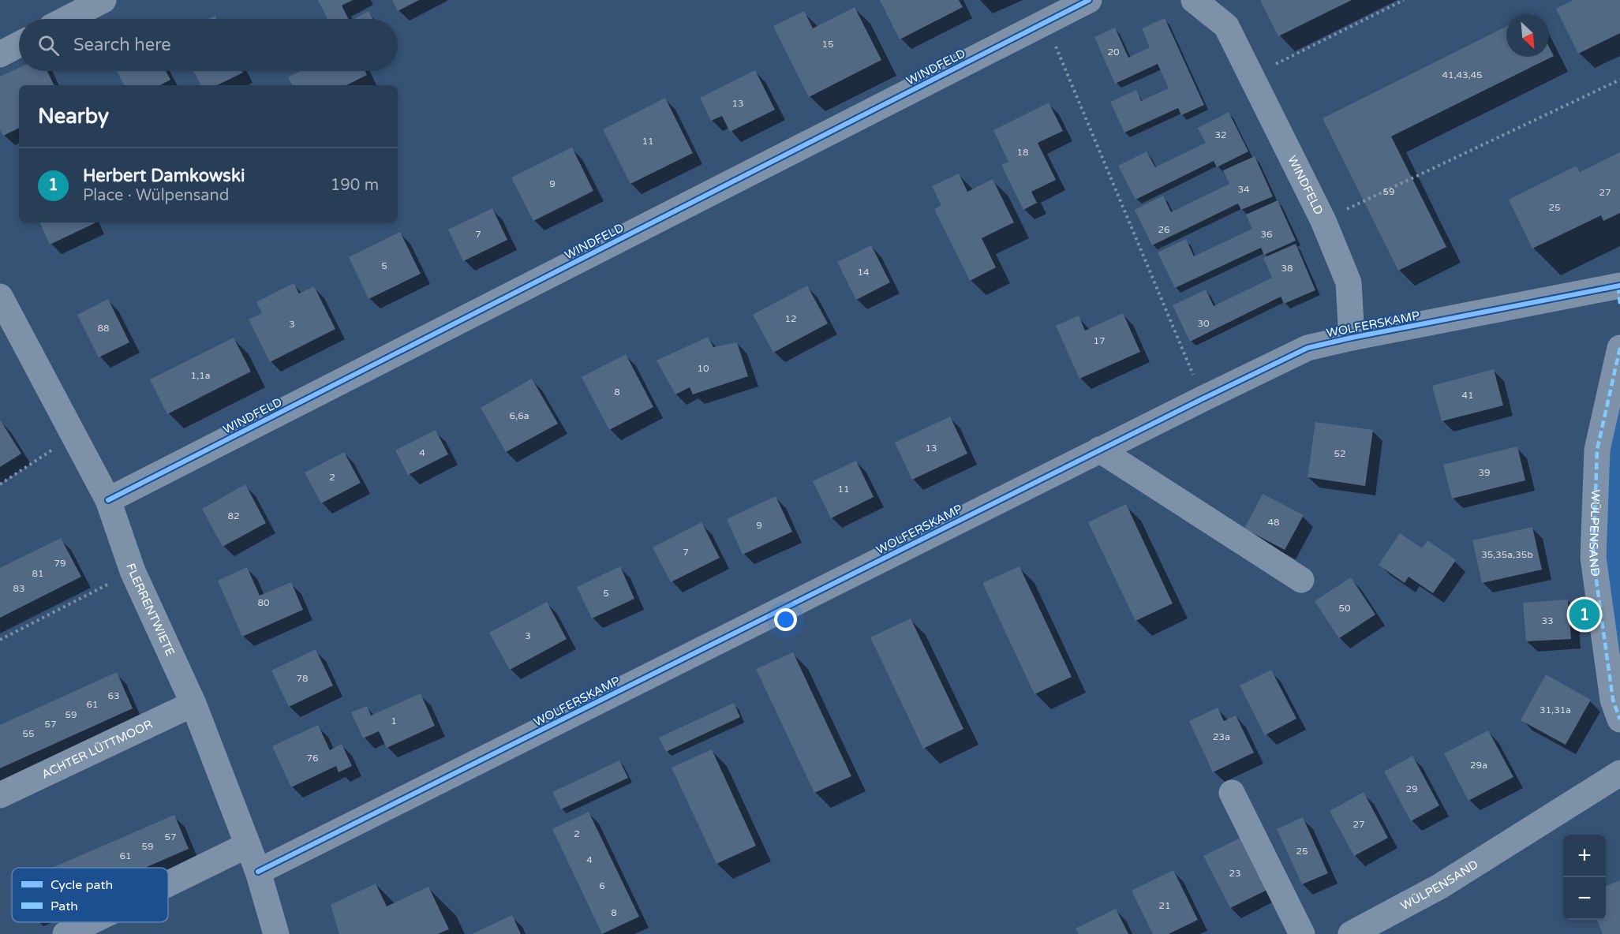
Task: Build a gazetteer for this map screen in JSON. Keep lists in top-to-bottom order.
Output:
{
  "streets": {
    "street": [
      "WINDFELD",
      "WOLFERSKAMP",
      "WÜLPENSAND",
      "FLERRENTWIETE",
      "ACHTER LÜTTMOOR"
    ]
  },
  "crossings": [
    ["WINDFELD", "WOLFERSKAMP"],
    ["WINDFELD", "FLERRENTWIETE"],
    ["WOLFERSKAMP", "FLERRENTWIETE"],
    ["FLERRENTWIETE", "ACHTER LÜTTMOOR"]
  ],
  "house_numbers": [
    "15",
    "20",
    "41,43,45",
    "13",
    "32",
    "11",
    "18",
    "9",
    "34",
    "59",
    "27",
    "25",
    "26",
    "7",
    "36",
    "5",
    "38",
    "14",
    "12",
    "30",
    "3",
    "88",
    "17",
    "10",
    "1,1a",
    "8",
    "41",
    "6,6a",
    "13",
    "4",
    "52",
    "39",
    "2",
    "11",
    "82",
    "48",
    "9",
    "7",
    "35,35a,35b",
    "79",
    "81",
    "83",
    "5",
    "80",
    "50",
    "33",
    "3",
    "78",
    "63",
    "61",
    "31,31a",
    "59",
    "1",
    "57",
    "55",
    "23a",
    "76",
    "29a",
    "29",
    "27",
    "2",
    "57",
    "59",
    "25",
    "61",
    "4",
    "23",
    "6",
    "21",
    "8"
  ],
  "legend": ["Cycle path", "Path"],
  "north": "bottom right",
  "page": {
    "search": "Search here",
    "heading": "Nearby",
    "list": [
      {
        "mark": "1",
        "name": "Herbert Damkowski",
        "note": "Place · Wülpensand",
        "value": "190 m"
      }
    ],
    "pins": "1",
    "map_buttons": ["+", "−"]
  }
}
